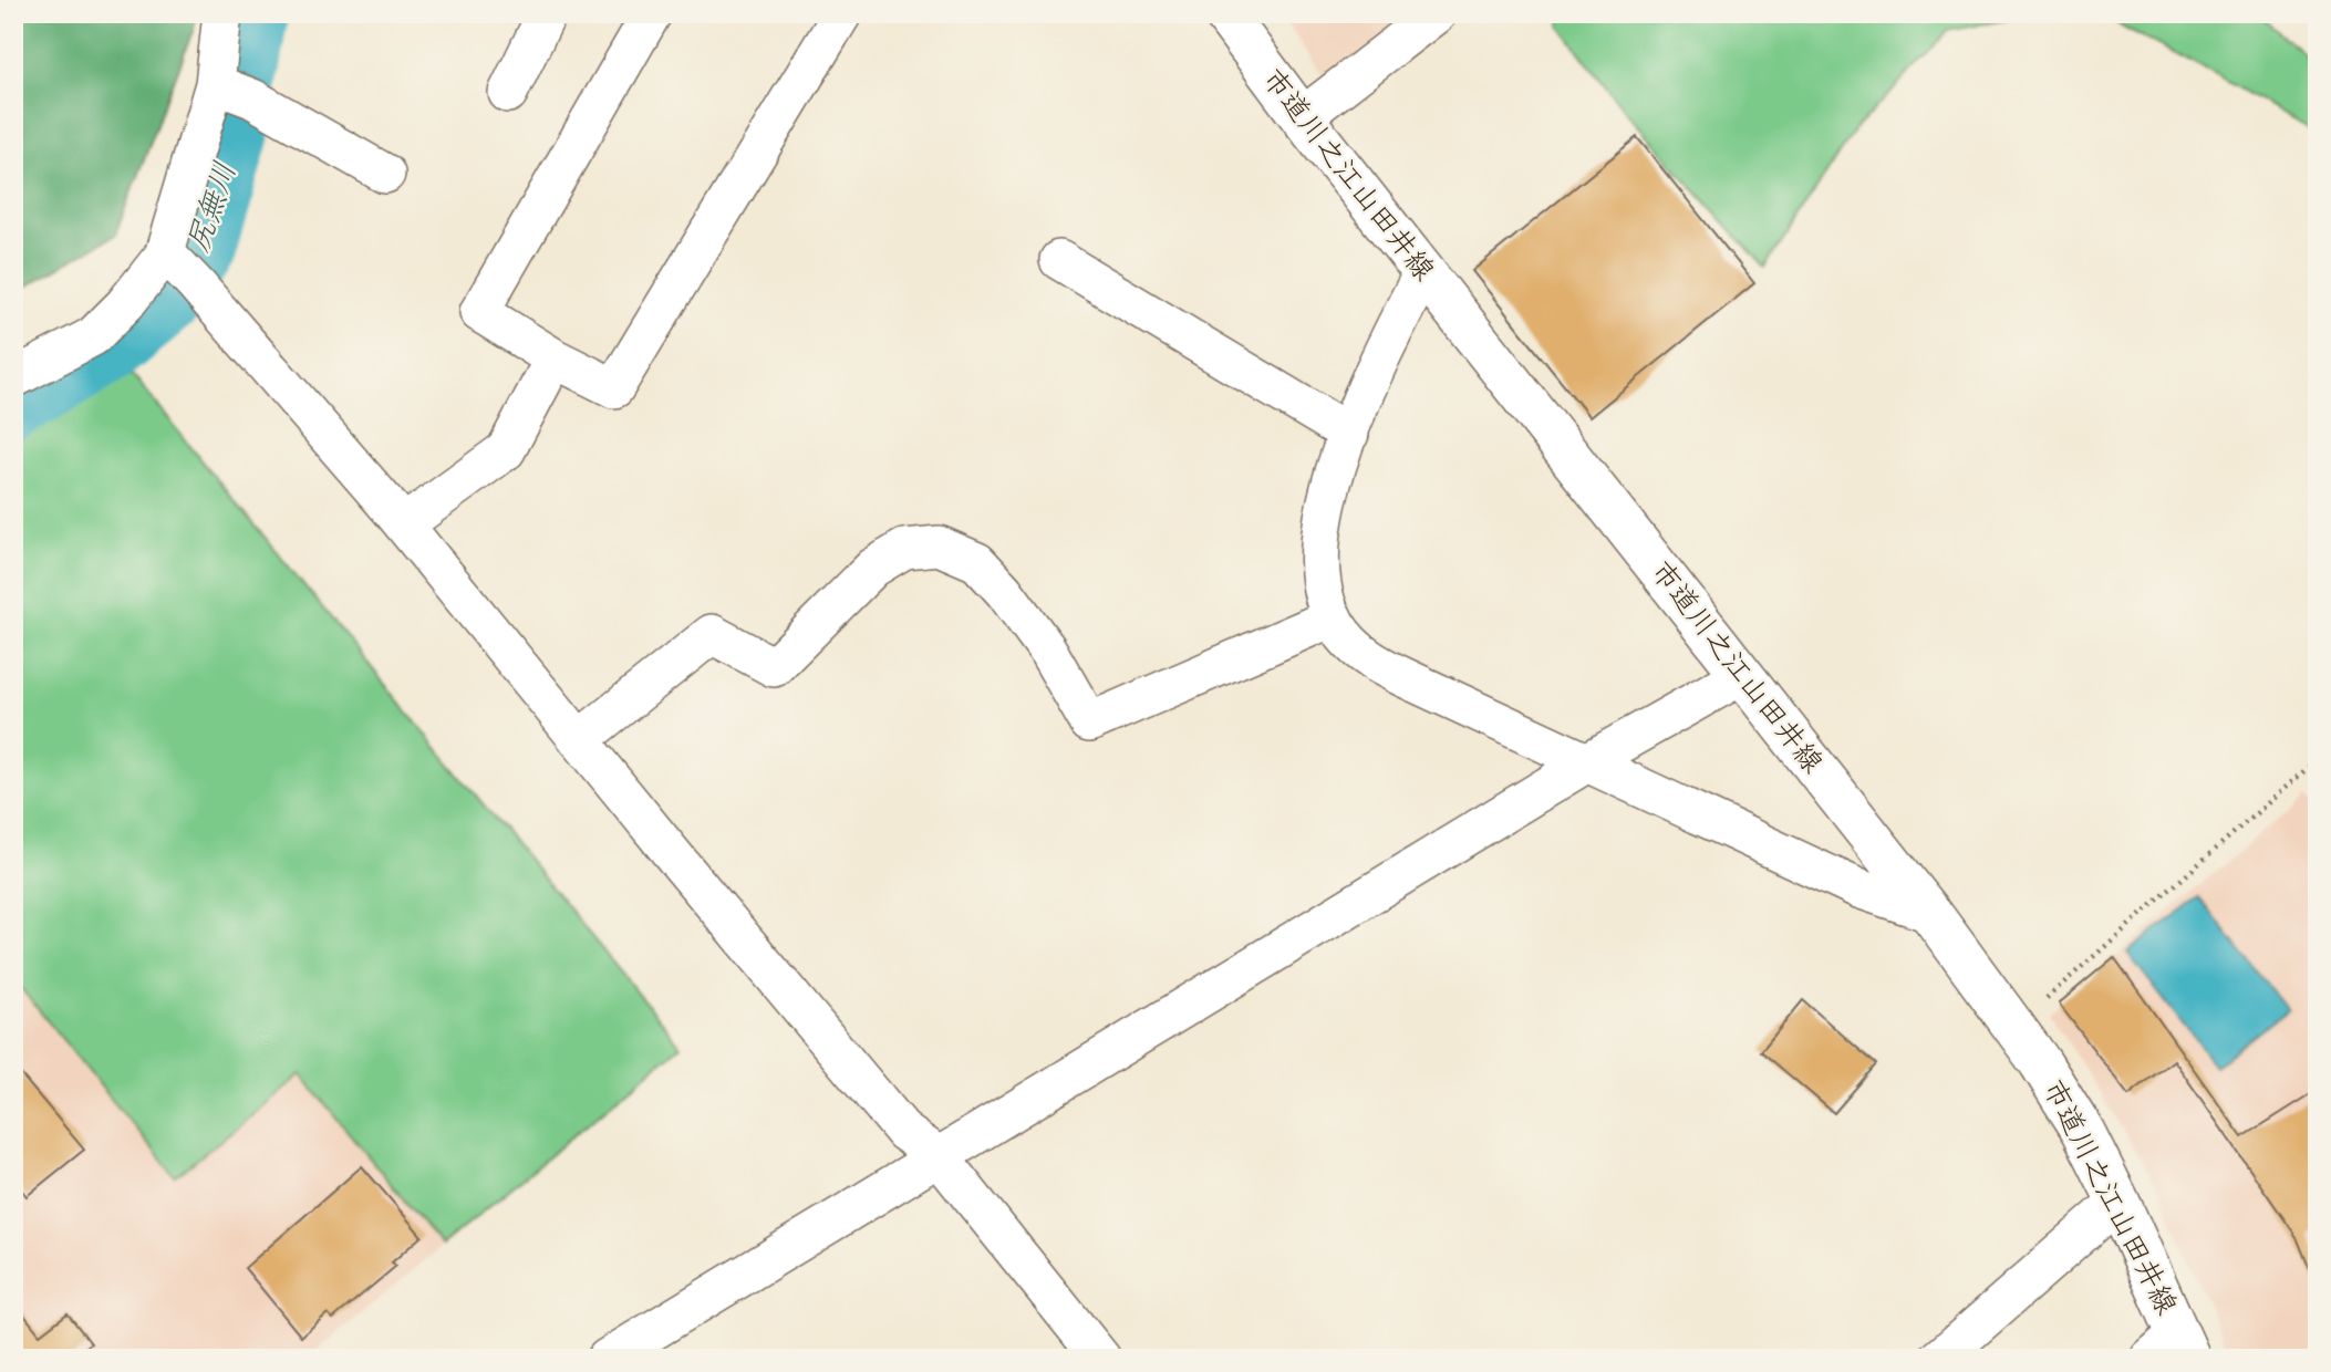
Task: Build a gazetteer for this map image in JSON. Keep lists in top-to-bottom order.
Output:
{
  "streets": {
    "street": ["市道川之江山田井線"]
  },
  "water": ["尻無川"]
}
